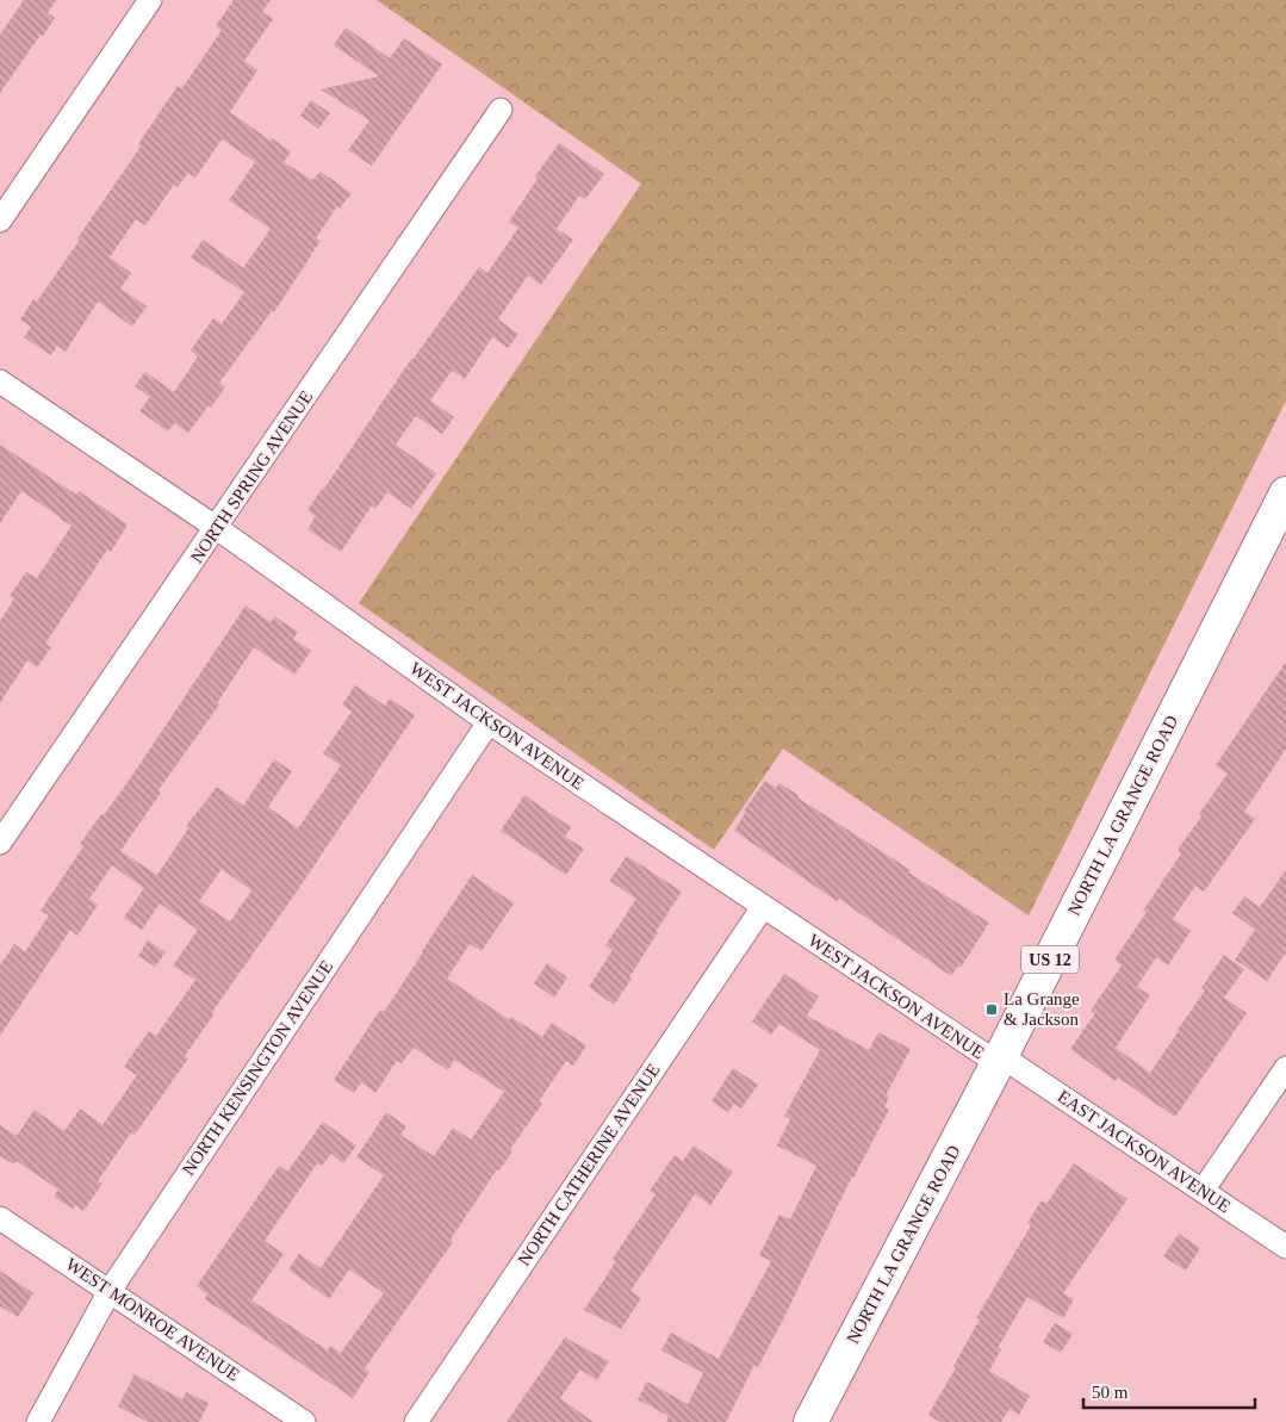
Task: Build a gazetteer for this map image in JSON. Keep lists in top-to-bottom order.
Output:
{
  "streets": {
    "main road": ["NORTH LA GRANGE ROAD", "US 12"],
    "street": [
      "NORTH SPRING AVENUE",
      "WEST JACKSON AVENUE",
      "NORTH KENSINGTON AVENUE",
      "EAST JACKSON AVENUE",
      "NORTH CATHERINE AVENUE",
      "WEST MONROE AVENUE"
    ]
  },
  "crossings": [
    ["NORTH SPRING AVENUE", "WEST JACKSON AVENUE"],
    ["WEST JACKSON AVENUE", "NORTH LA GRANGE ROAD"],
    ["WEST JACKSON AVENUE", "NORTH KENSINGTON AVENUE"],
    ["WEST JACKSON AVENUE", "EAST JACKSON AVENUE"],
    ["WEST JACKSON AVENUE", "NORTH CATHERINE AVENUE"],
    ["NORTH LA GRANGE ROAD", "EAST JACKSON AVENUE"],
    ["NORTH KENSINGTON AVENUE", "WEST MONROE AVENUE"]
  ],
  "places": {
    "transit": ["La Grange & Jackson"]
  },
  "scale_bar": "50 m"
}
